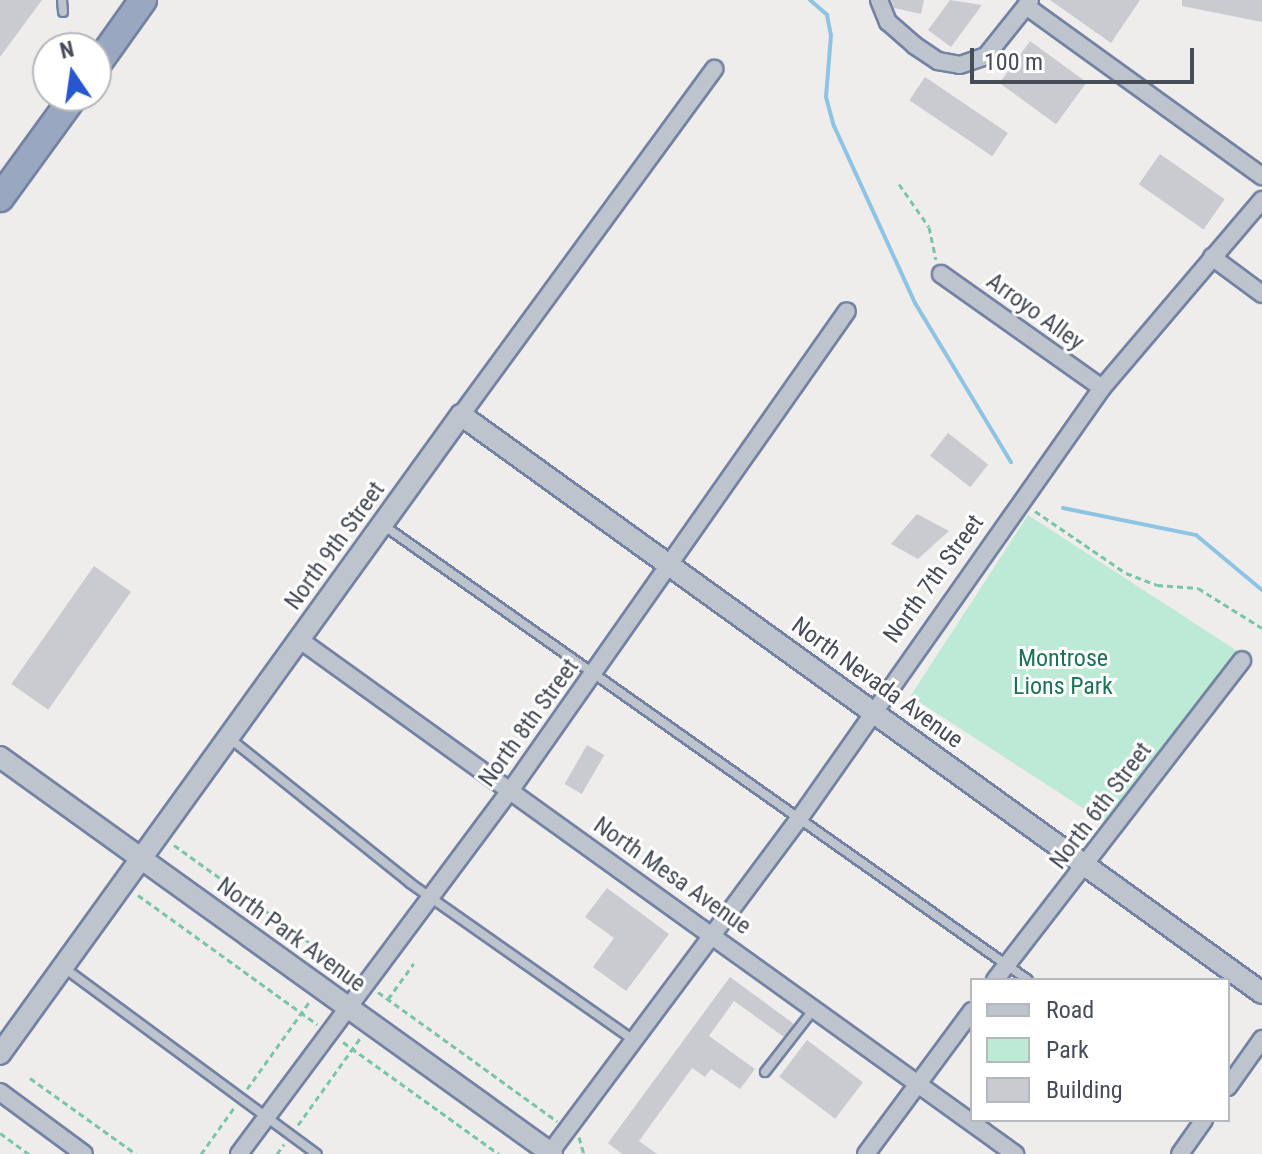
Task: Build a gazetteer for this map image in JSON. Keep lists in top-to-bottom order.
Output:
{
  "streets": {
    "street": [
      "Arroyo Alley",
      "North 9th Street",
      "North 7th Street",
      "North Nevada Avenue",
      "North 8th Street",
      "North 6th Street",
      "North Mesa Avenue",
      "North Park Avenue"
    ]
  },
  "crossings": [
    ["Arroyo Alley", "North 7th Street"],
    ["North 9th Street", "North Nevada Avenue"],
    ["North 9th Street", "North Mesa Avenue"],
    ["North 9th Street", "North Park Avenue"],
    ["North 7th Street", "North Nevada Avenue"],
    ["North 7th Street", "North Mesa Avenue"],
    ["North 7th Street", "North Park Avenue"],
    ["North Nevada Avenue", "North 8th Street"],
    ["North Nevada Avenue", "North 6th Street"],
    ["North 8th Street", "North Mesa Avenue"],
    ["North 8th Street", "North Park Avenue"]
  ],
  "parks": ["Montrose Lions Park"],
  "legend": ["Road", "Park", "Building"],
  "scale_bar": "100 m",
  "north": "top"
}
